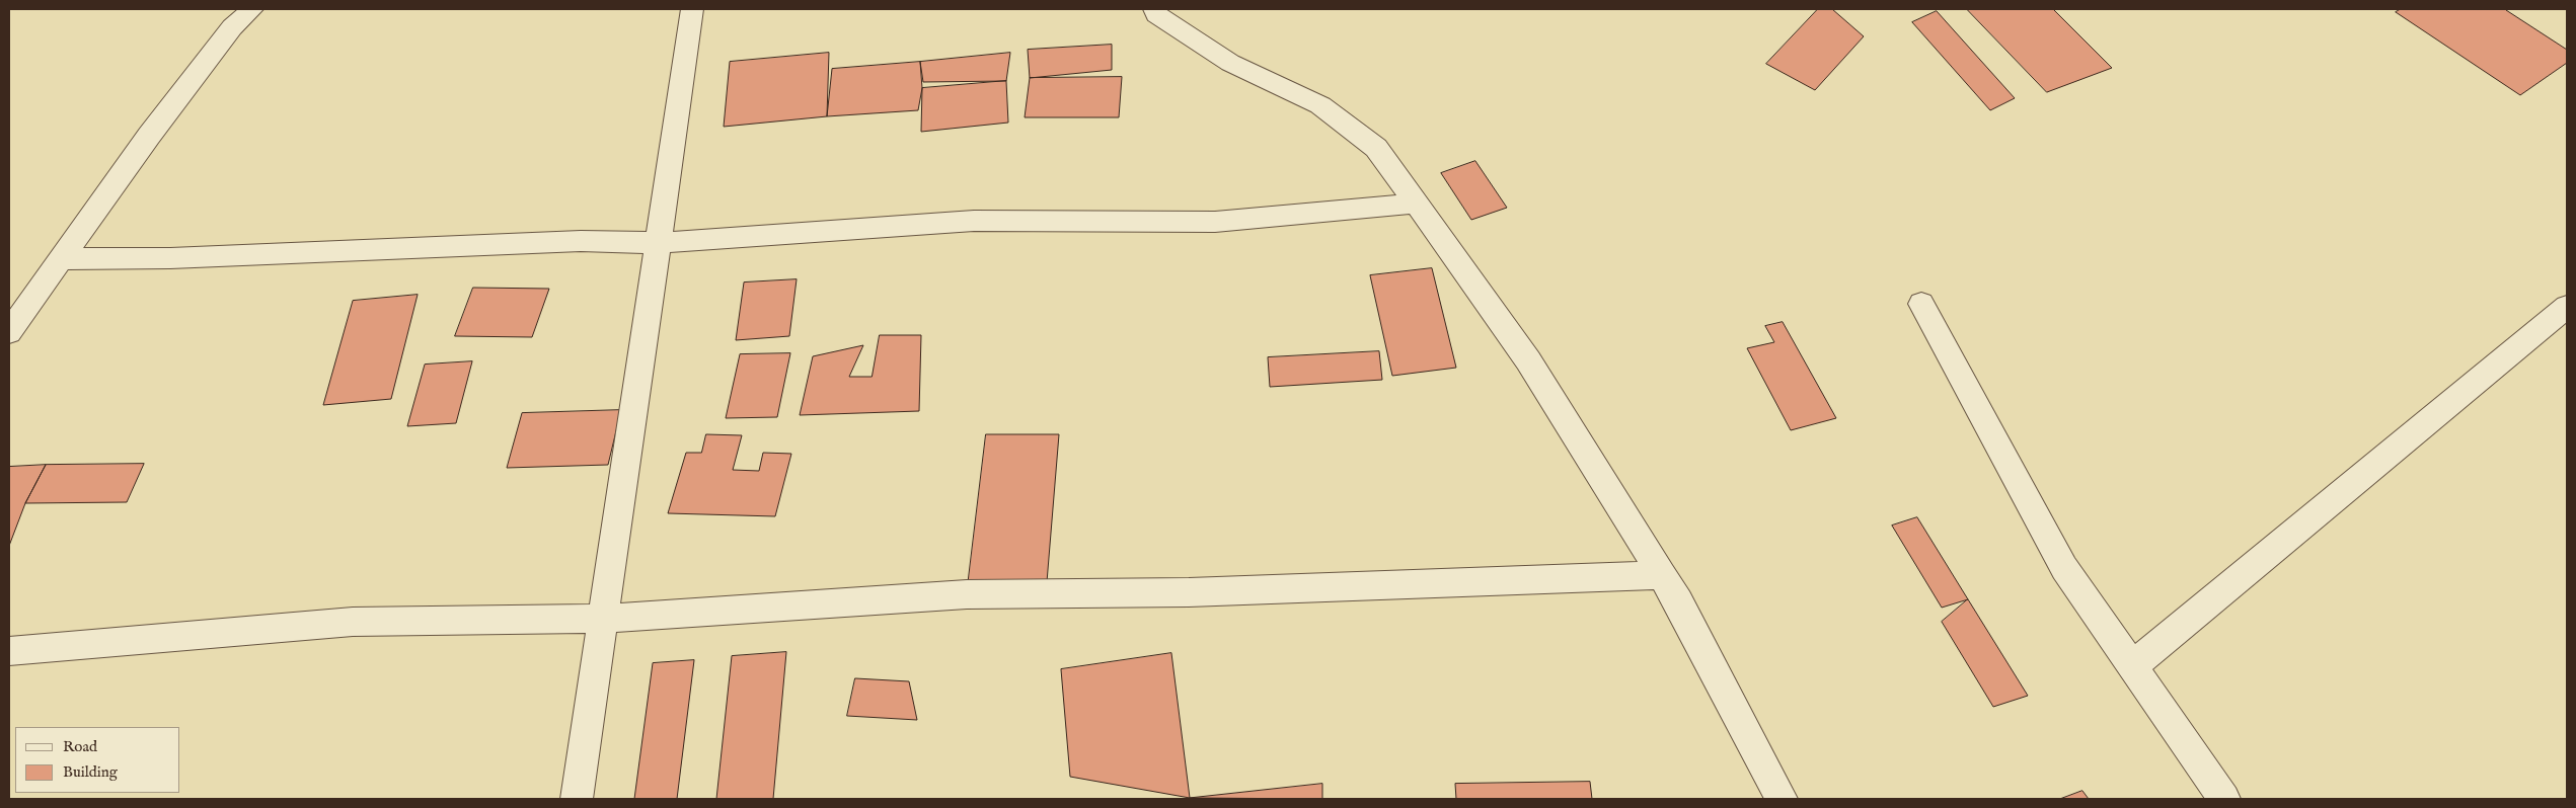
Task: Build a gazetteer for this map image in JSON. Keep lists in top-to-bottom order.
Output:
{
  "legend": ["Road", "Building"]
}
